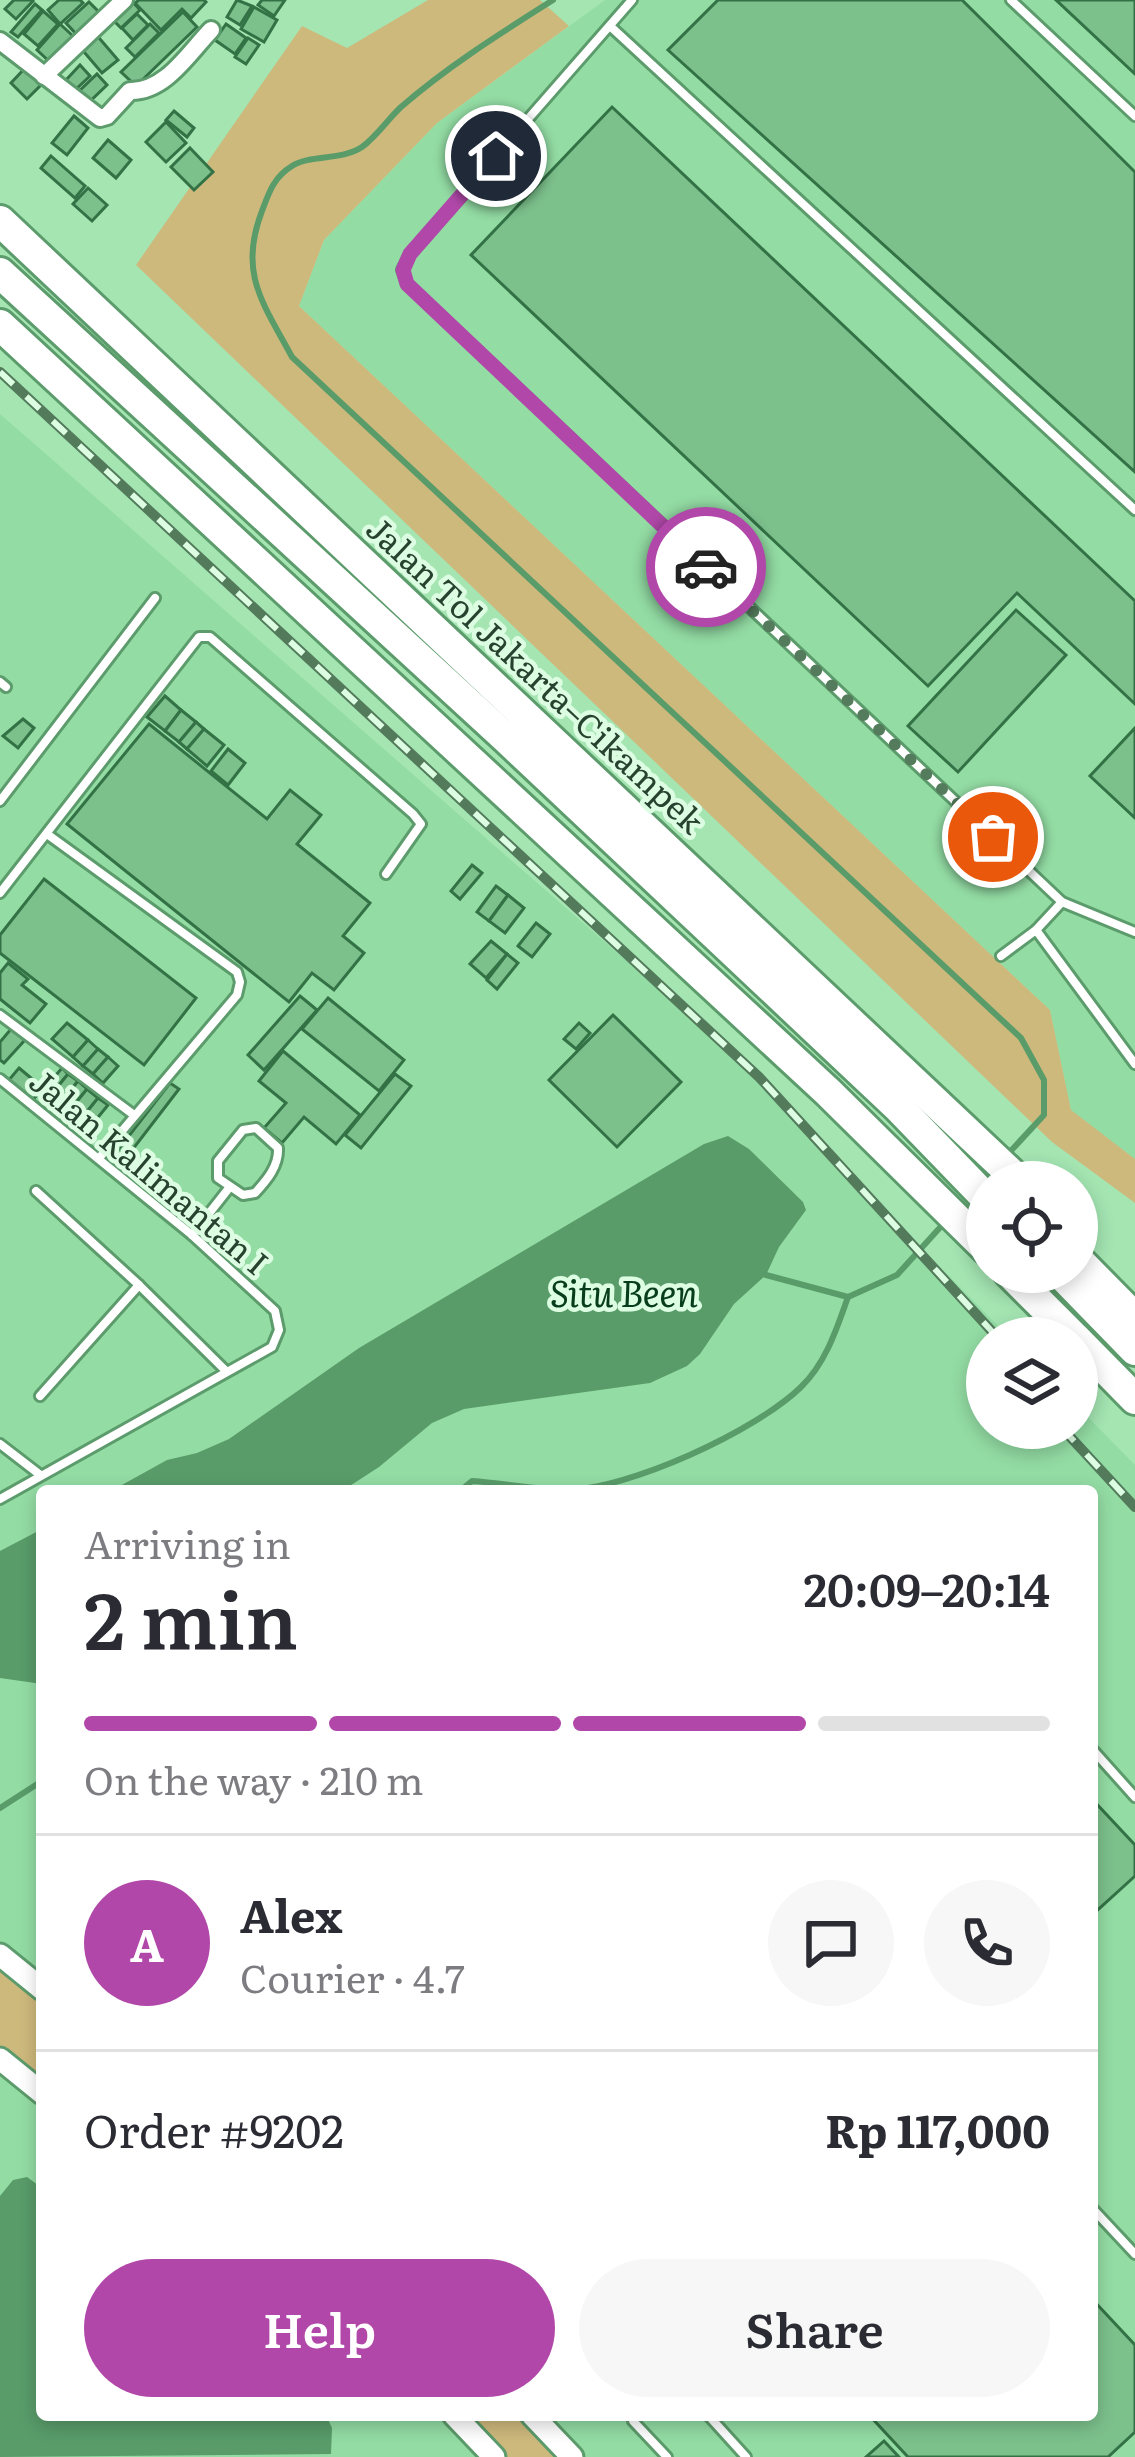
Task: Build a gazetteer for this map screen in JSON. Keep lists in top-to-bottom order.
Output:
{
  "streets": {
    "highway": ["Jalan Tol Jakarta–Cikampek"],
    "lane": ["Jalan Kalimantan I"]
  },
  "water": ["Situ Been"],
  "page": {
    "heading": ["2 min", "Arriving in", "20:09–20:14"],
    "panel": [
      "Alex",
      "Courier · 4.7",
      "Order #9202",
      "Rp 117,000"
    ],
    "bar": "On the way · 210 m",
    "round": "A",
    "buttons": ["Help", "Share"]
  }
}
